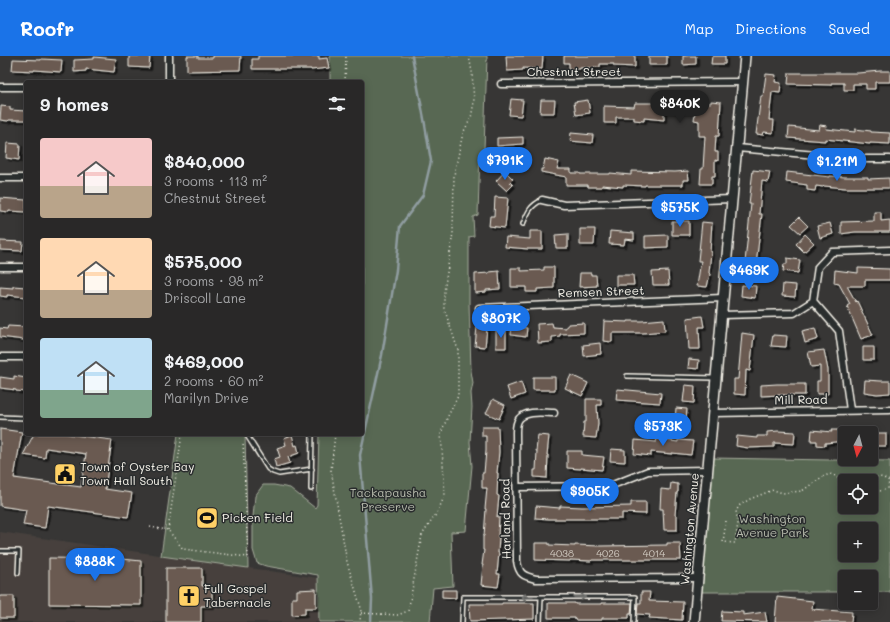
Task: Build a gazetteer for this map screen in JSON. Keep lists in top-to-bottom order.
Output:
{
  "streets": {
    "street": [
      "Chestnut Street",
      "Remsen Street",
      "Mill Road",
      "Harland Road",
      "Washington Avenue"
    ]
  },
  "crossings": [
    ["Chestnut Street", "Washington Avenue"],
    ["Remsen Street", "Washington Avenue"],
    ["Mill Road", "Washington Avenue"],
    ["Harland Road", "Washington Avenue"]
  ],
  "parks": ["Tackapausha Preserve", "Washington Avenue Park"],
  "places": {
    "public building": ["Town of Oyster Bay Town Hall South"],
    "sports": ["Picken Field"],
    "church": ["Full Gospel Tabernacle"]
  },
  "house_numbers": ["4038", "4026", "4014"],
  "north": "bottom",
  "page": {
    "header": "Roofr",
    "nav": ["Map", "Directions", "Saved"],
    "heading": "9 homes",
    "price": [
      "$840K",
      "$791K",
      "$1.21M",
      "$575K",
      "$469K",
      "$807K",
      "$573K",
      "$905K",
      "$888K"
    ],
    "list": [
      {
        "name": "$840,000",
        "note": "3 rooms · 113 m² · Chestnut Street"
      },
      {
        "name": "$575,000",
        "note": "3 rooms · 98 m² · Driscoll Lane"
      },
      {
        "name": "$469,000",
        "note": "2 rooms · 60 m² · Marilyn Drive"
      }
    ],
    "map_buttons": ["+", "−"]
  }
}
